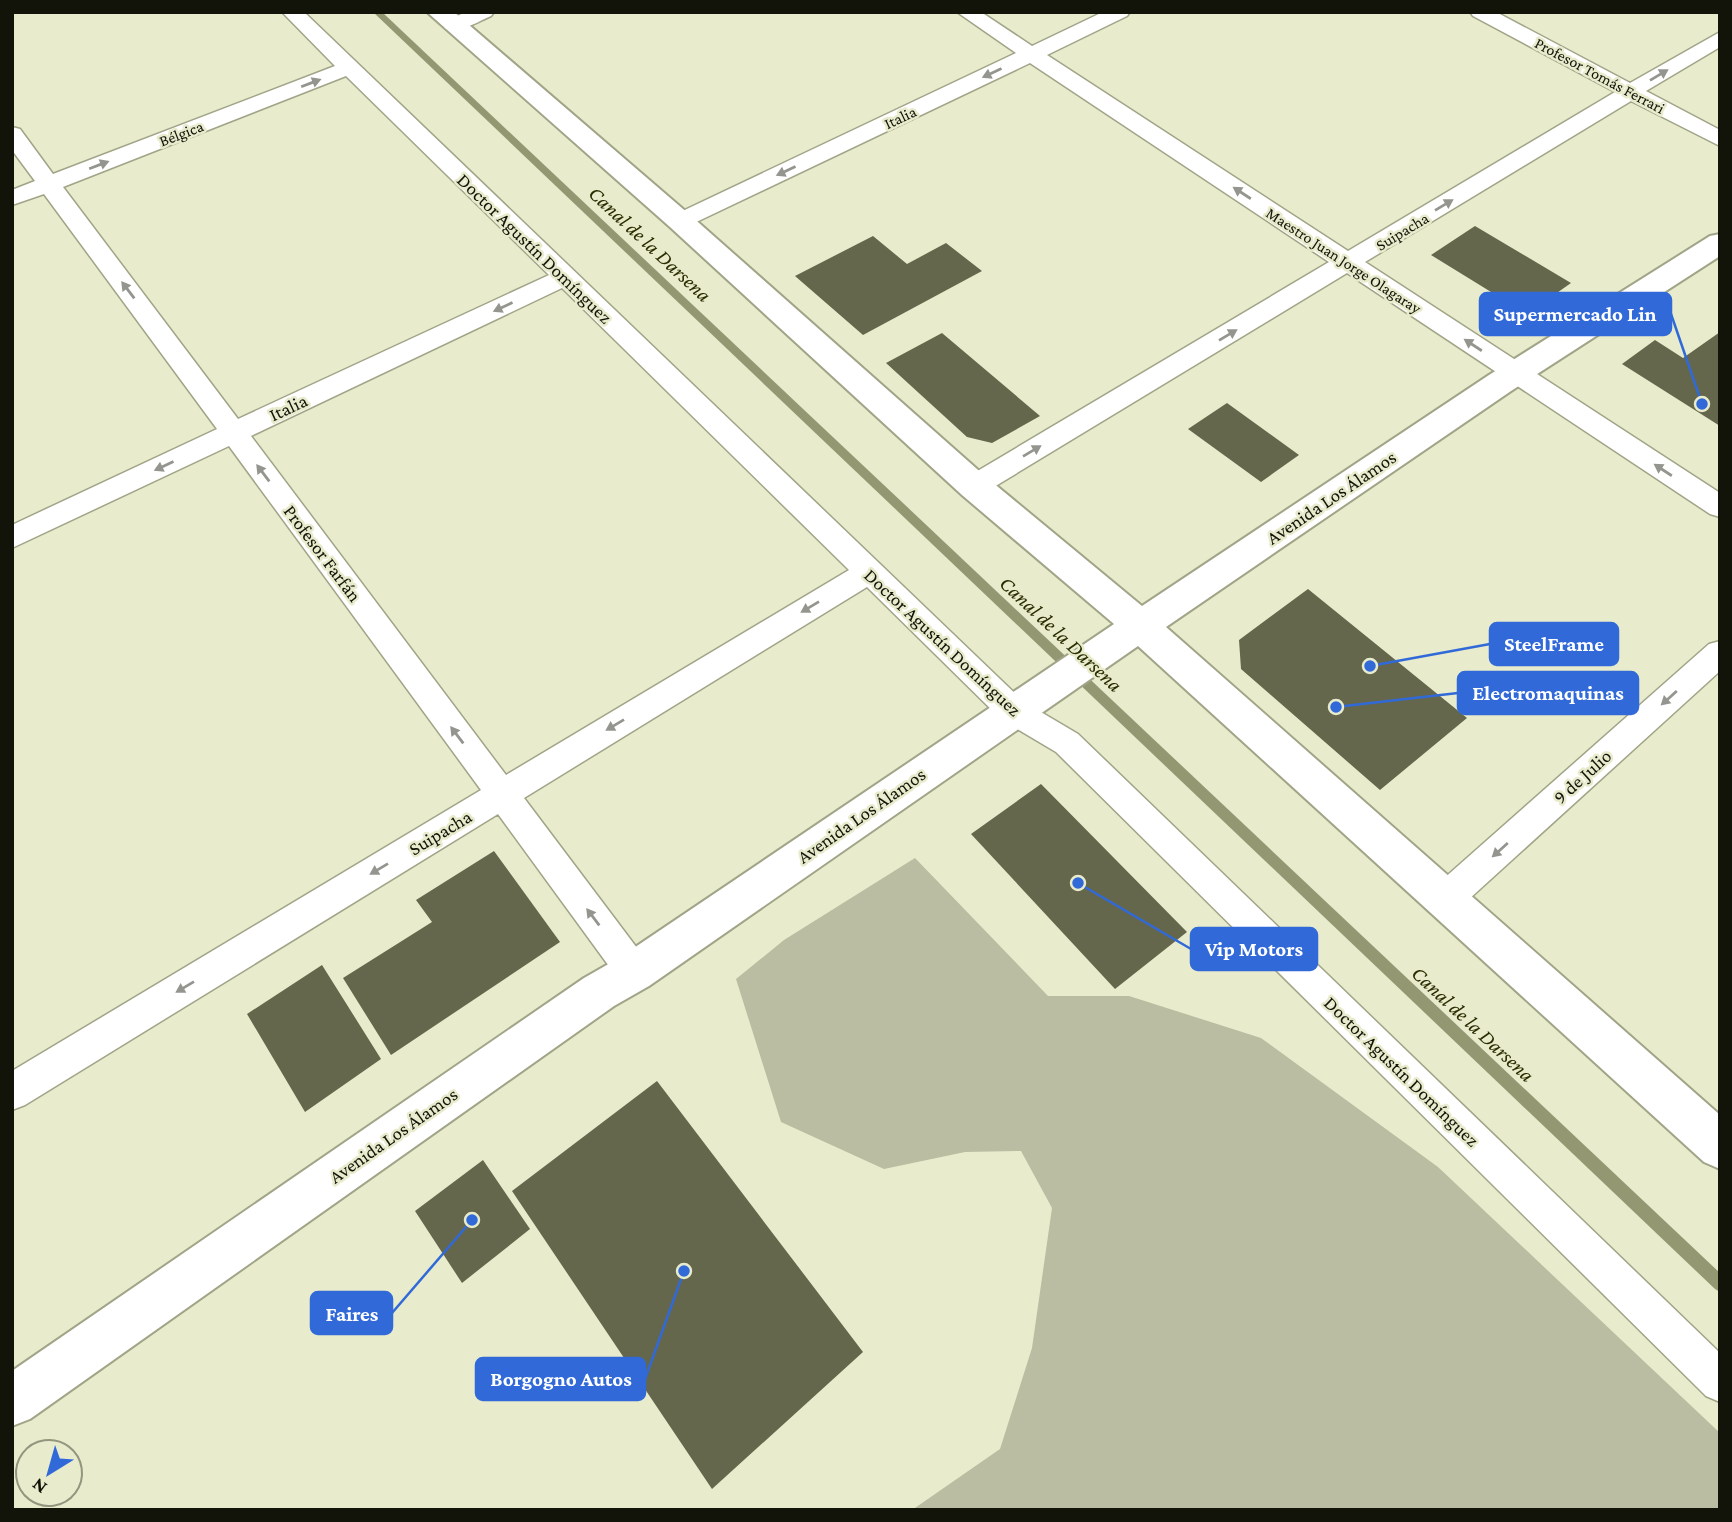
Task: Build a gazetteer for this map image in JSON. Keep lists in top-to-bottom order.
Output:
{
  "streets": {
    "main road": ["Avenida Los Álamos"],
    "street": [
      "Profesor Tomás Ferrari",
      "Italia",
      "Bélgica",
      "Suipacha",
      "Doctor Agustín Domínguez",
      "Maestro Juan Jorge Olagaray",
      "Profesor Farfán",
      "9 de Julio"
    ]
  },
  "crossings": [
    ["Profesor Tomás Ferrari", "Suipacha"],
    ["Italia", "Doctor Agustín Domínguez"],
    ["Italia", "Maestro Juan Jorge Olagaray"],
    ["Italia", "Profesor Farfán"],
    ["Bélgica", "Doctor Agustín Domínguez"],
    ["Bélgica", "Profesor Farfán"],
    ["Suipacha", "Doctor Agustín Domínguez"],
    ["Suipacha", "Maestro Juan Jorge Olagaray"],
    ["Suipacha", "Profesor Farfán"],
    ["Doctor Agustín Domínguez", "Avenida Los Álamos"],
    ["Maestro Juan Jorge Olagaray", "Avenida Los Álamos"],
    ["Avenida Los Álamos", "Profesor Farfán"]
  ],
  "one_way": [
    "Italia",
    "Bélgica",
    "Maestro Juan Jorge Olagaray",
    "Profesor Farfán",
    "9 de Julio"
  ],
  "water": ["Canal de la Darsena"],
  "places": [
    "Supermercado Lin",
    "SteelFrame",
    "Electromaquinas",
    "Vip Motors",
    "Faires",
    "Borgogno Autos"
  ],
  "north": "bottom left"
}
